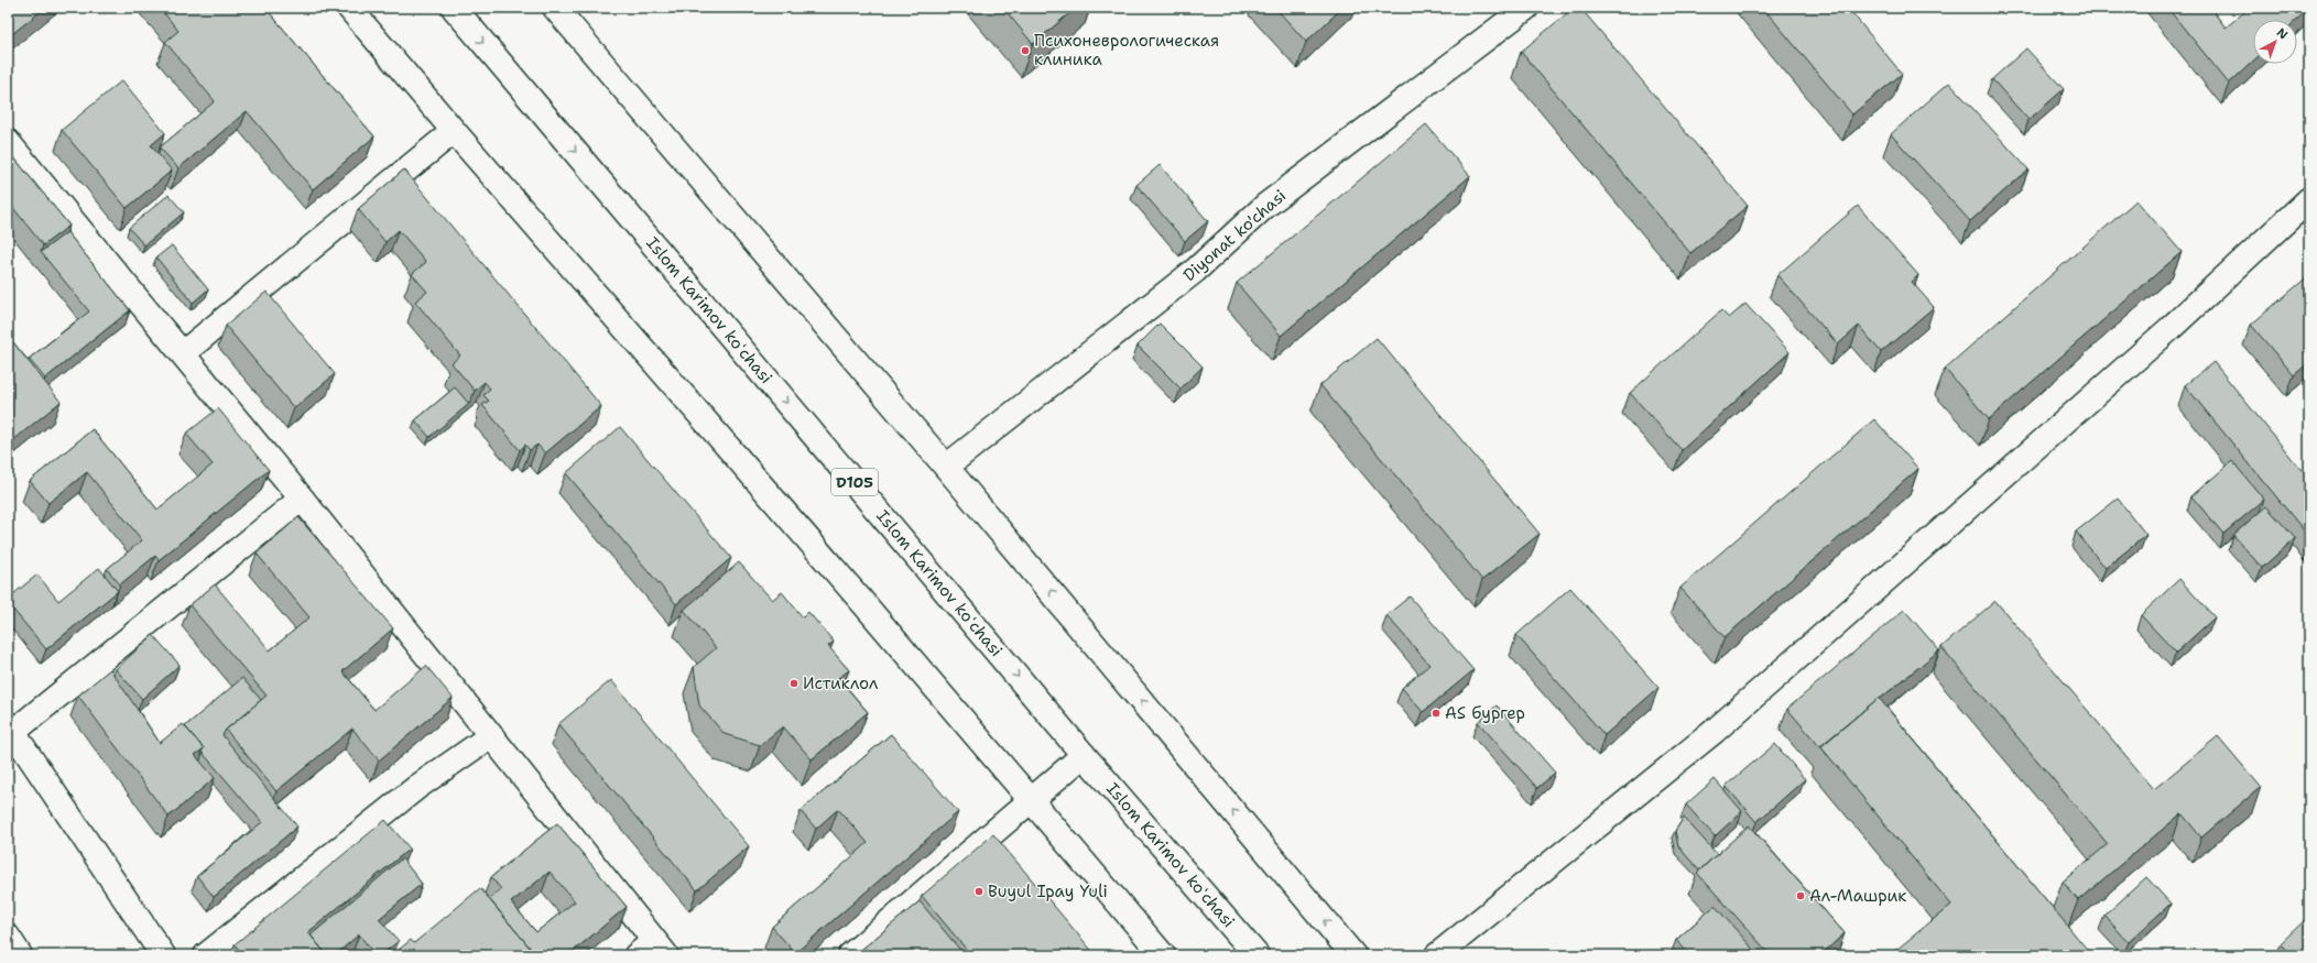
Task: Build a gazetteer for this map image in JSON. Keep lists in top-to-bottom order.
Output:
{
  "streets": {
    "main road": ["Diyonat ko'chasi", "Islom Karimov koʻchasi", "D105"]
  },
  "places": [
    "Психоневрологическая клиника",
    "Истиклол",
    "AS бургер",
    "Buyul Ipay Yuli",
    "Ал-Машрик"
  ],
  "north": "top right"
}
